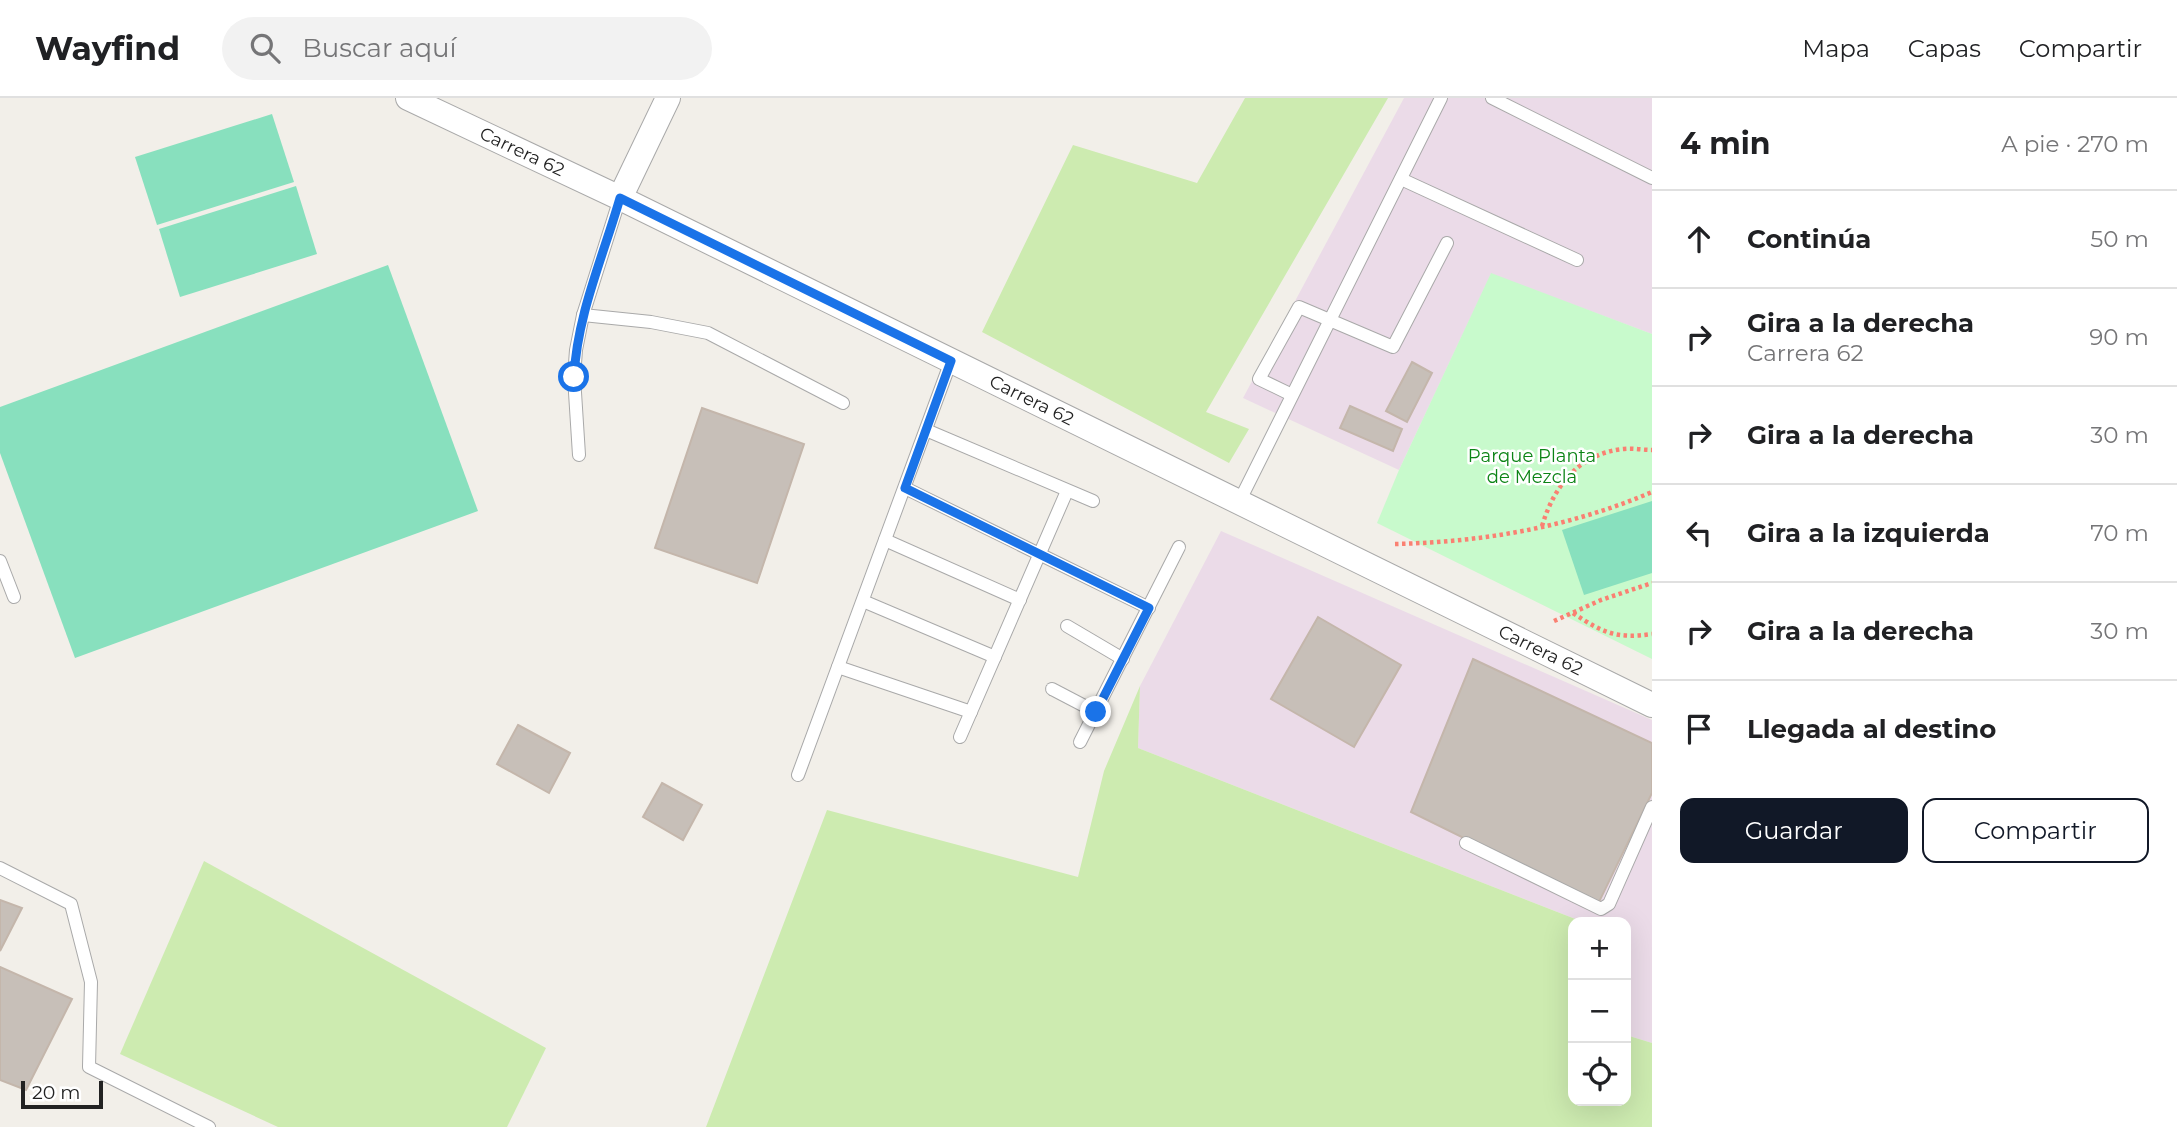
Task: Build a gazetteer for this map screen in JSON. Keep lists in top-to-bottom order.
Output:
{
  "streets": {
    "street": ["Carrera 62"]
  },
  "parks": ["Parque Planta de Mezcla"],
  "scale_bar": "20 m",
  "page": {
    "header": "Wayfind",
    "search": "Buscar aquí",
    "nav": ["Mapa", "Capas", "Compartir"],
    "heading": ["4 min", "A pie · 270 m"],
    "list": [
      ["Continúa", "50 m"],
      ["Gira a la derecha", "Carrera 62", "90 m"],
      ["Gira a la derecha", "30 m"],
      ["Gira a la izquierda", "70 m"],
      ["Gira a la derecha", "30 m"],
      "Llegada al destino"
    ],
    "buttons": ["Guardar", "Compartir"],
    "map_buttons": ["+", "−"],
    "scale": "20 m"
  }
}
